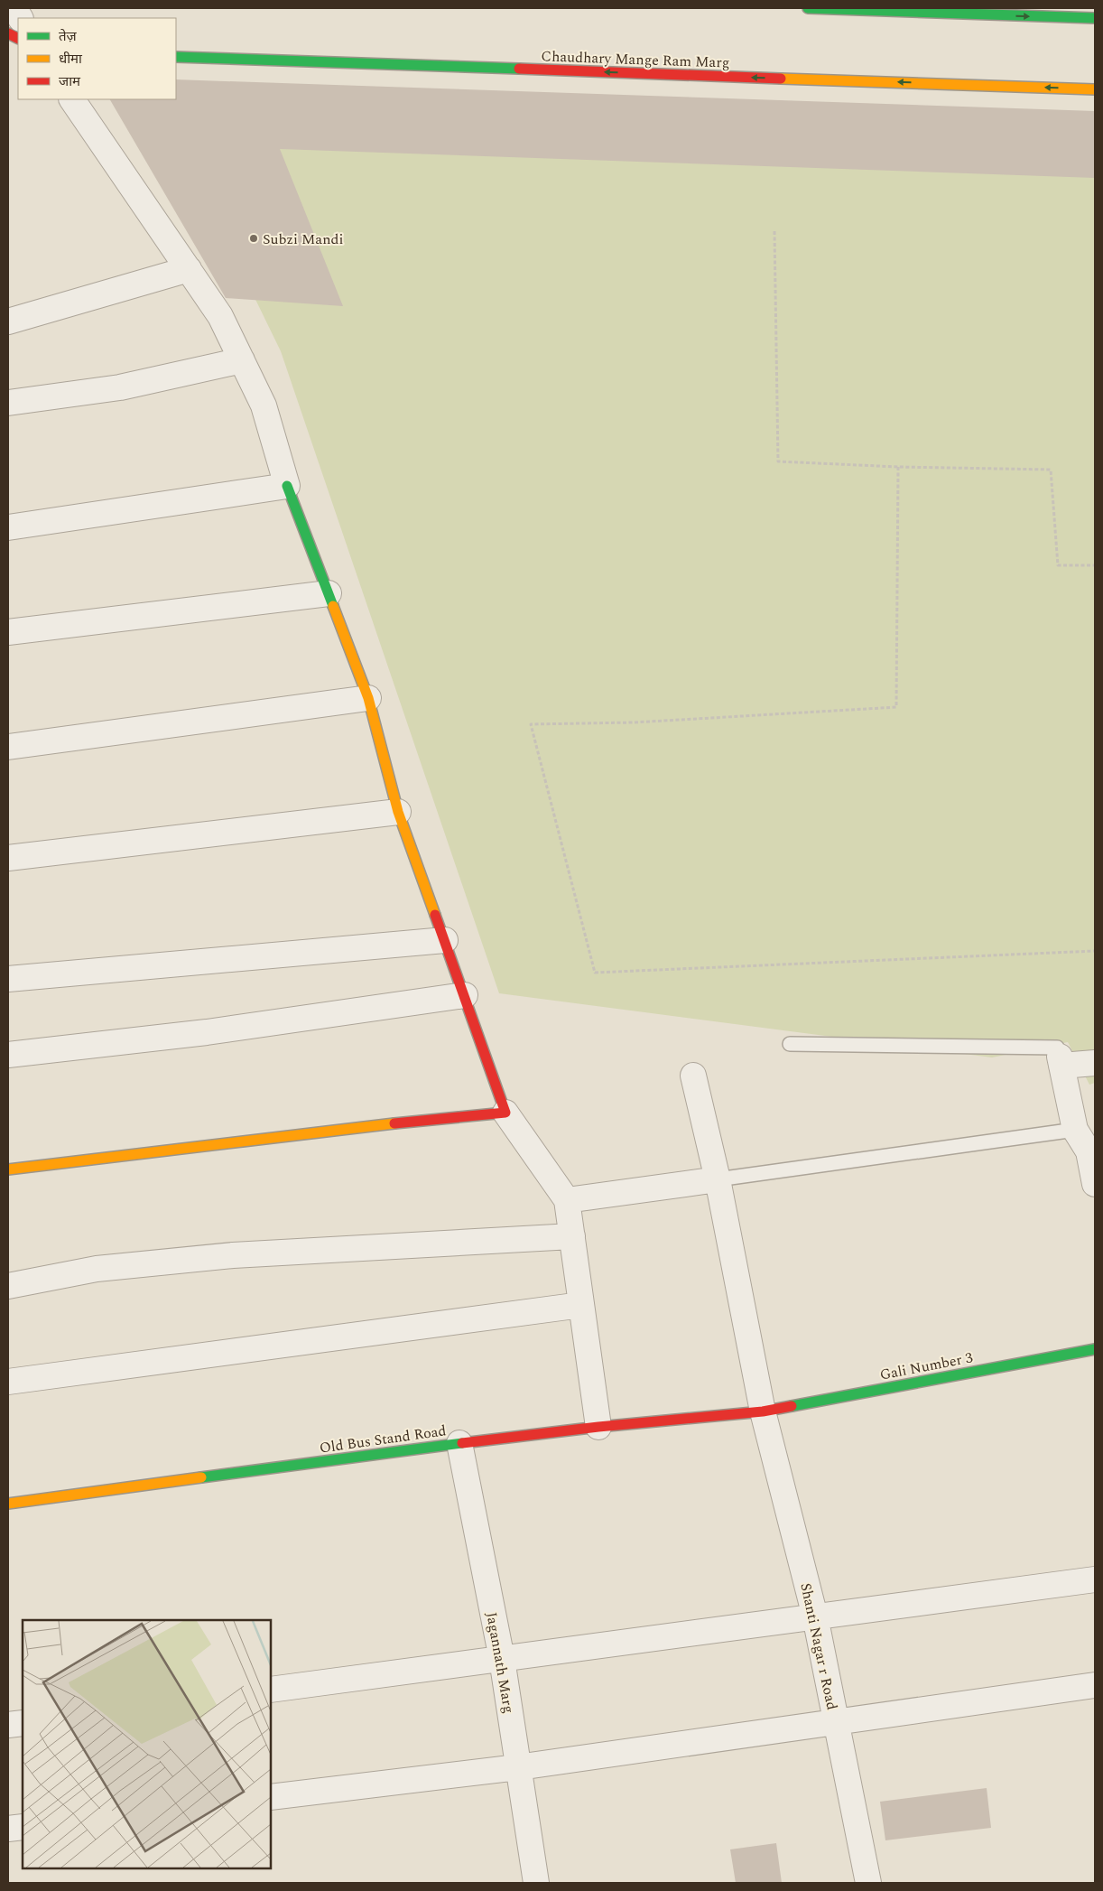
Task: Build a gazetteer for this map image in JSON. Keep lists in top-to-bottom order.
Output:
{
  "streets": {
    "street": [
      "Chaudhary Mange Ram Marg",
      "Gali Number 3",
      "Old Bus Stand Road",
      "Shanti Nagar r Road",
      "Jagannath Marg"
    ]
  },
  "crossings": [
    ["Gali Number 3", "Old Bus Stand Road"],
    ["Gali Number 3", "Shanti Nagar r Road"],
    ["Old Bus Stand Road", "Shanti Nagar r Road"],
    ["Old Bus Stand Road", "Jagannath Marg"]
  ],
  "places": ["Subzi Mandi"],
  "legend": ["तेज़", "धीमा", "जाम"]
}
